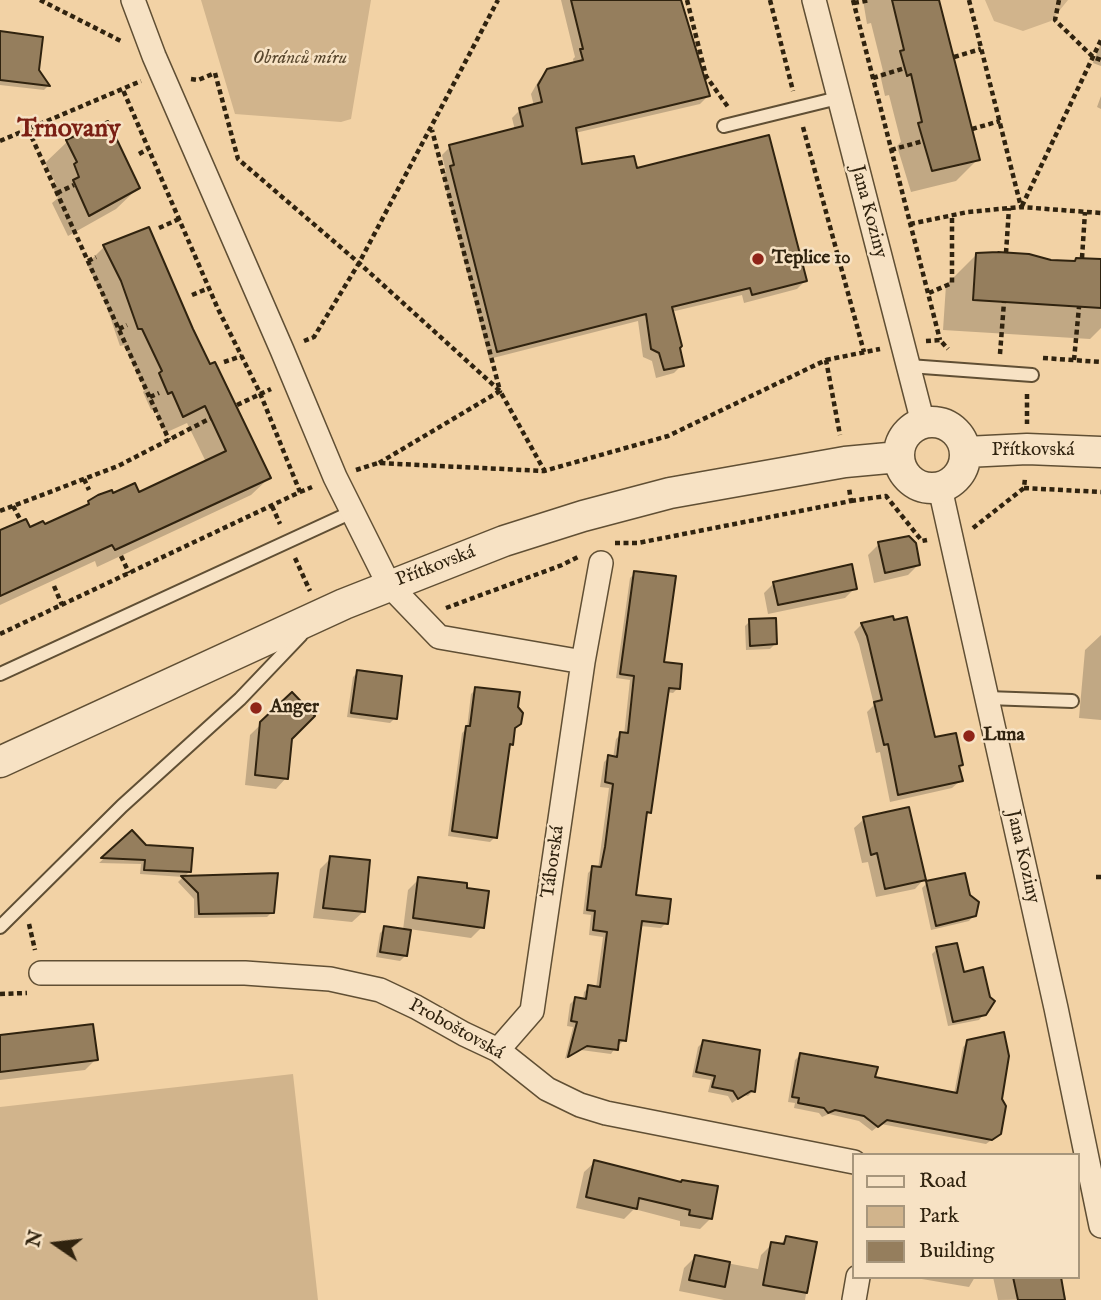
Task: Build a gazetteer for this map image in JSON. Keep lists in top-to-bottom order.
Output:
{
  "streets": {
    "street": [
      "Jana Koziny",
      "Přítkovská",
      "Táborská",
      "Proboštovská"
    ]
  },
  "crossings": [
    ["Jana Koziny", "Přítkovská"],
    ["Táborská", "Proboštovská"]
  ],
  "districts": ["Trnovany"],
  "parks": ["Obránců míru"],
  "places": ["Teplice 10", "Anger", "Luna"],
  "legend": ["Road", "Park", "Building"],
  "north": "left"
}
